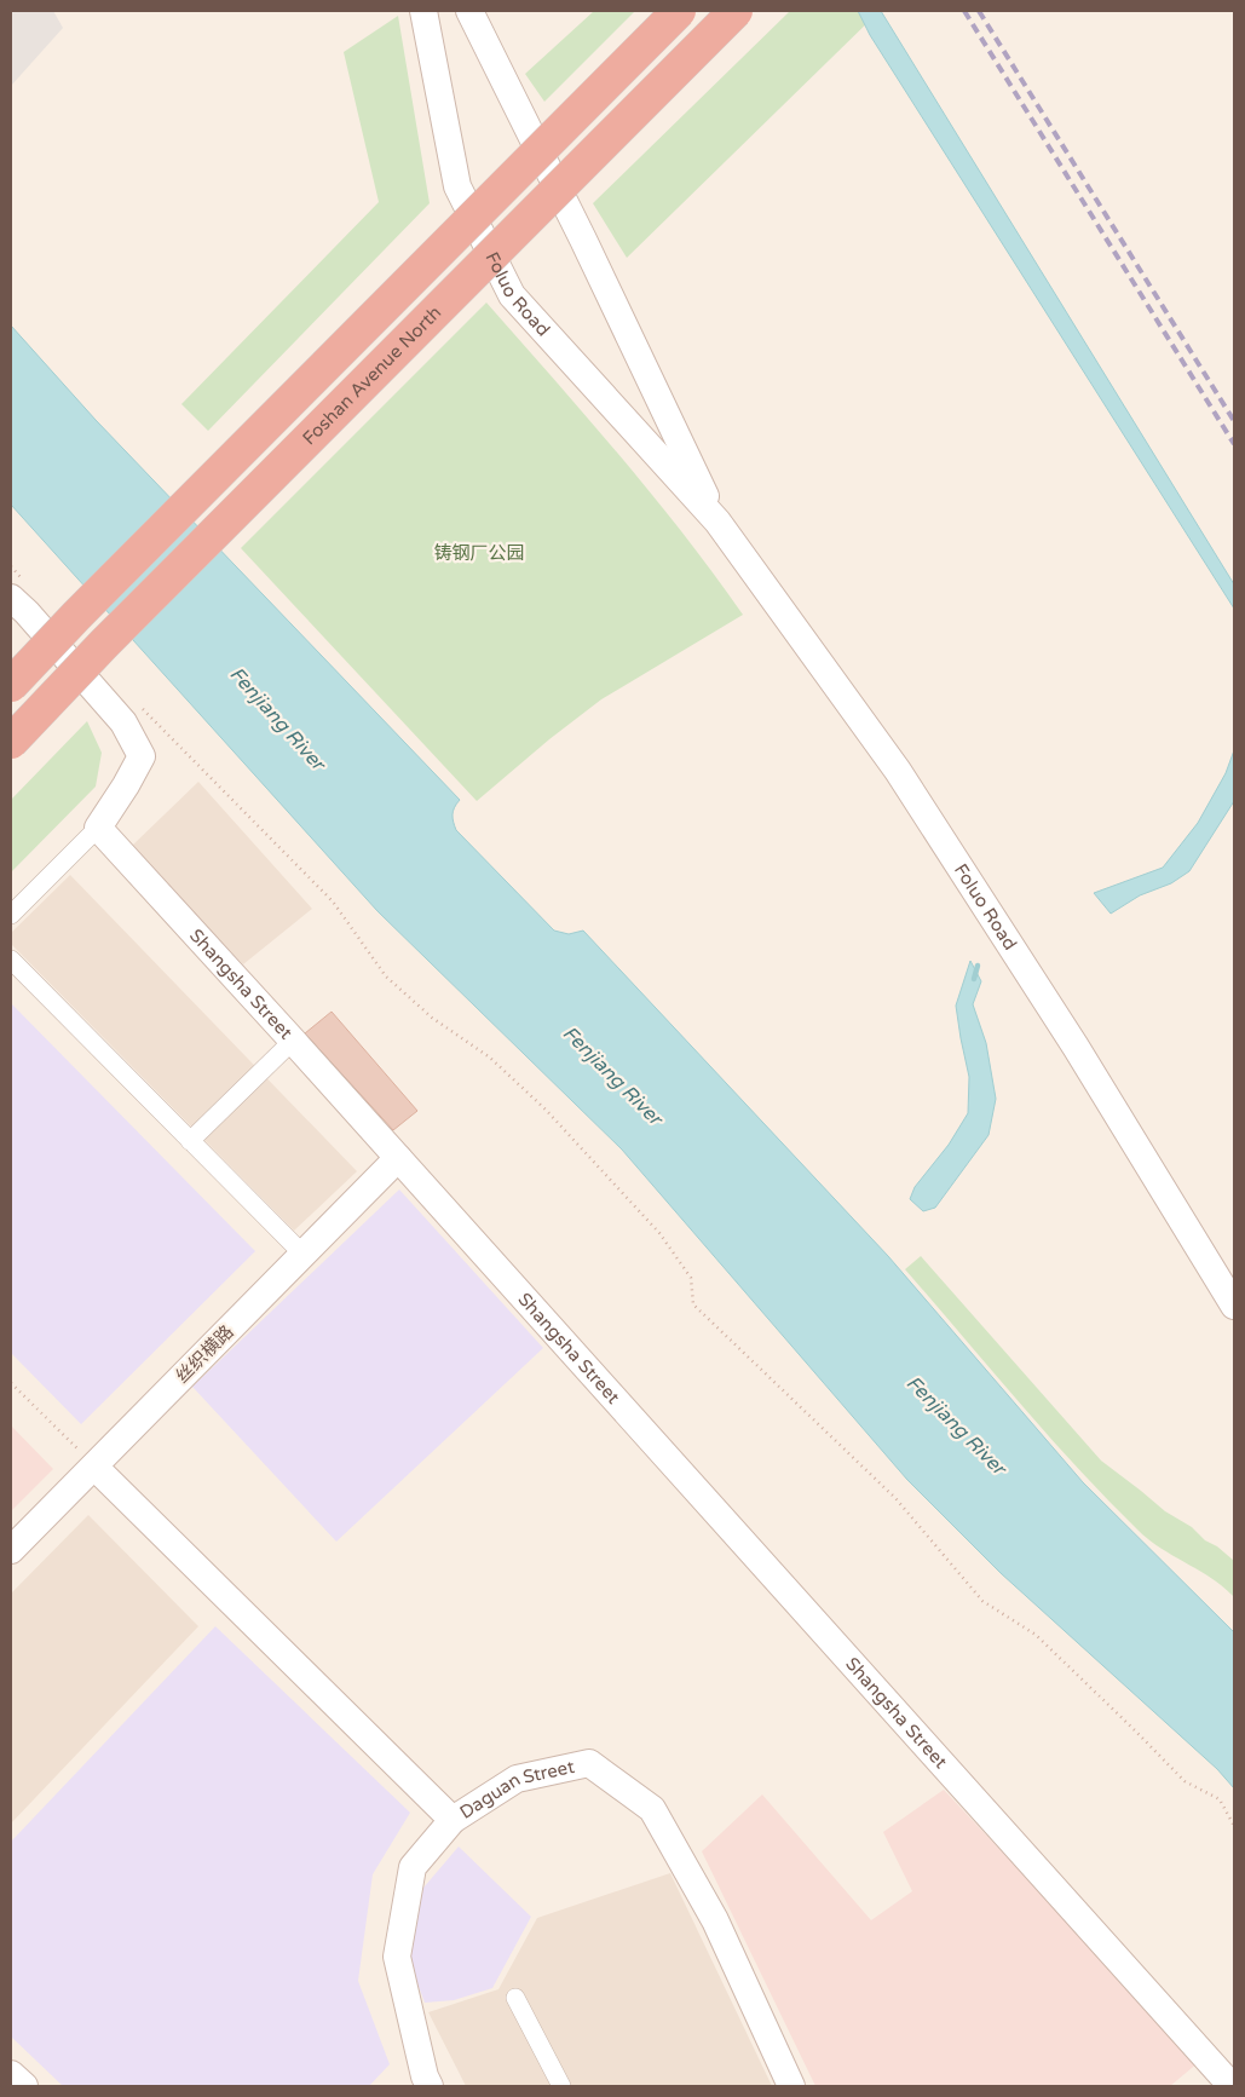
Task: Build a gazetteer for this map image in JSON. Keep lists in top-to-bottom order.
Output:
{
  "streets": {
    "highway": ["Foshan Avenue North"],
    "street": [
      "Foluo Road",
      "Shangsha Street",
      "丝织横路",
      "Daguan Street"
    ]
  },
  "crossings": [
    ["Shangsha Street", "丝织横路"],
    ["丝织横路", "Daguan Street"]
  ],
  "water": ["Fenjiang River"],
  "parks": ["铸钢厂公园"]
}
